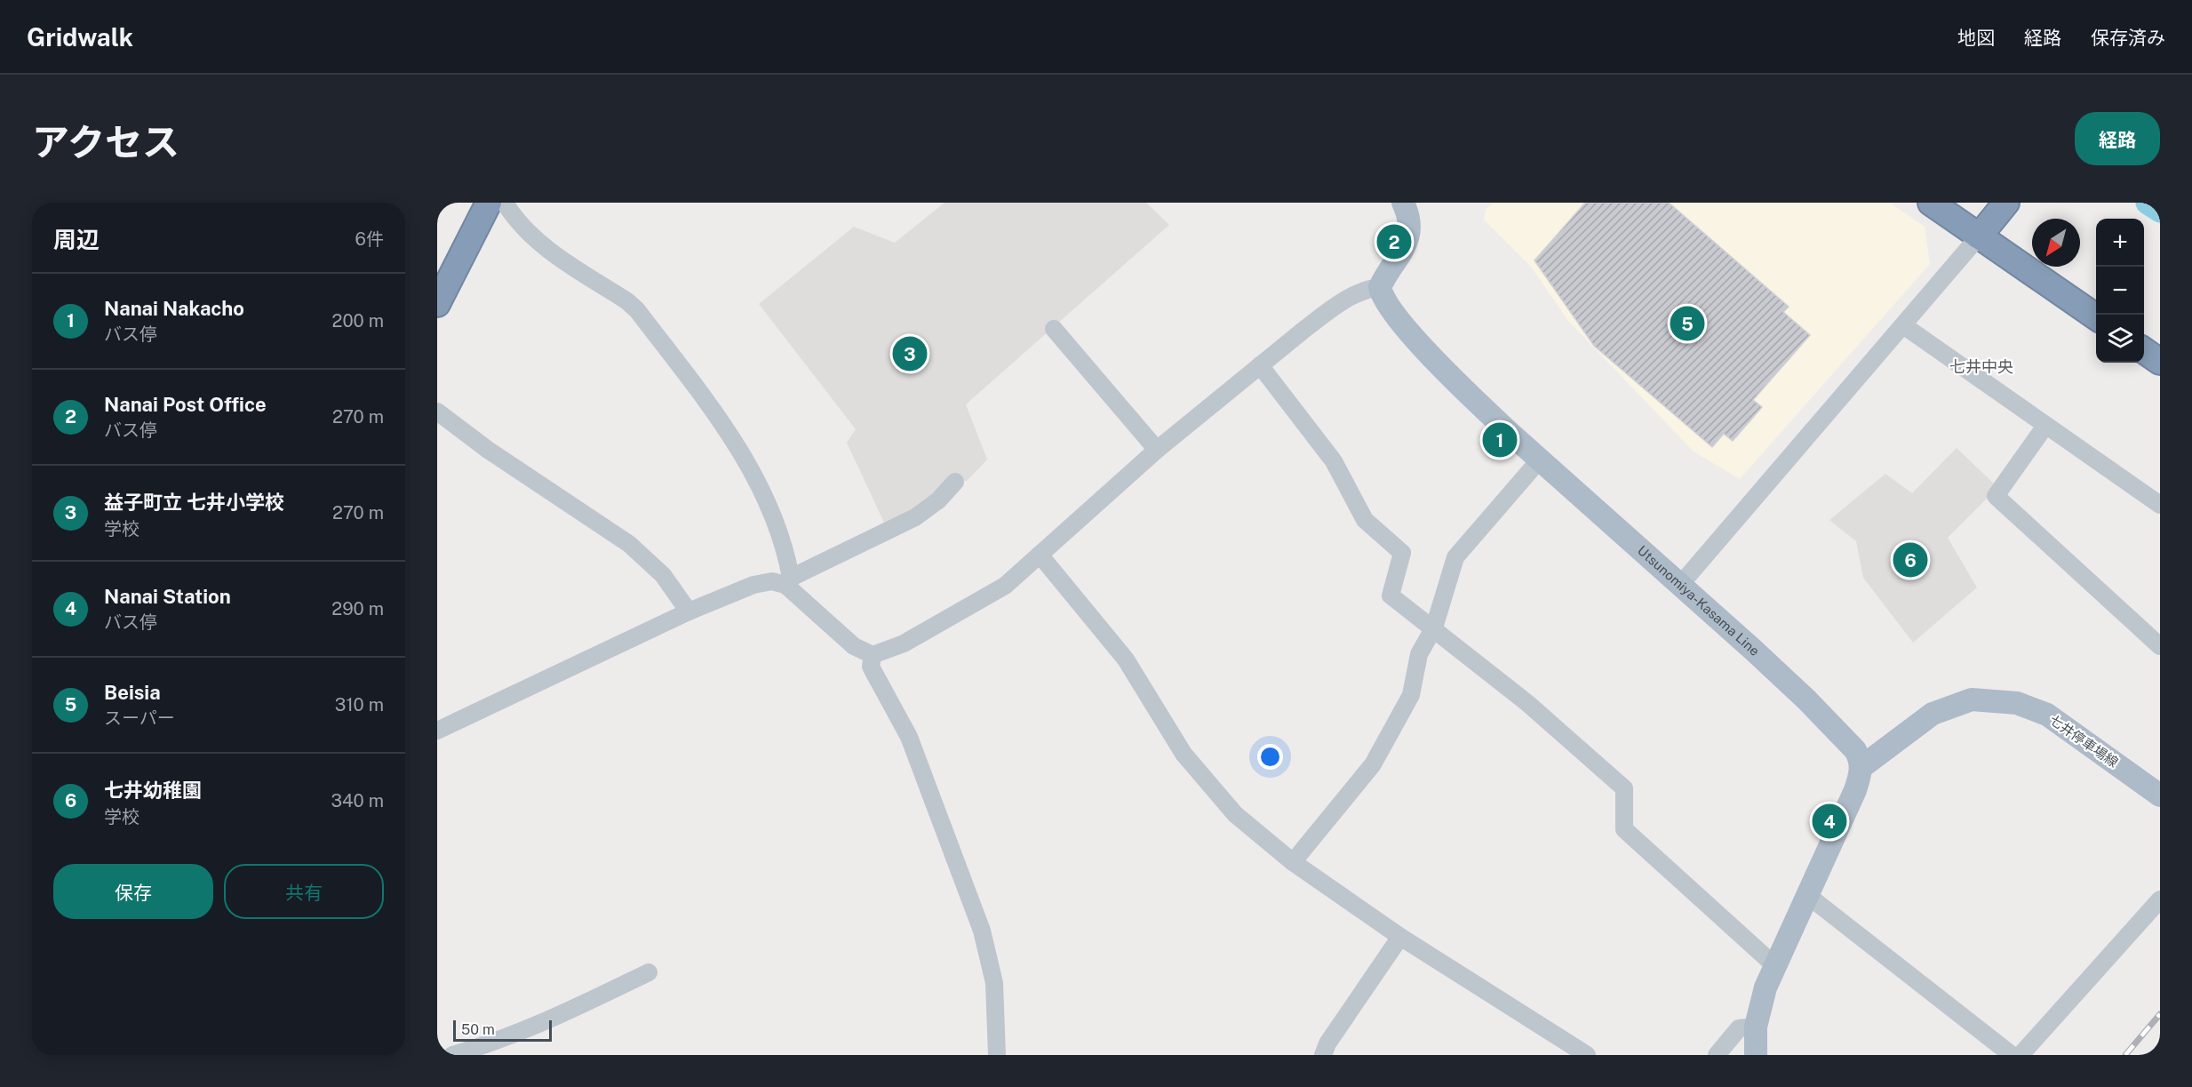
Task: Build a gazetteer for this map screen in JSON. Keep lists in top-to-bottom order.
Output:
{
  "streets": {
    "main road": ["Utsunomiya-Kasama Line", "七井停車場線"]
  },
  "crossings": [
    ["Utsunomiya-Kasama Line", "七井停車場線"]
  ],
  "districts": ["七井中央"],
  "scale_bar": "50 m",
  "north": "bottom left",
  "page": {
    "header": "Gridwalk",
    "nav": ["地図", "経路", "保存済み"],
    "title": "アクセス",
    "buttons": [
      "経路",
      ["保存", "共有"]
    ],
    "heading": ["周辺", "6件"],
    "map_buttons": ["+", "−"],
    "pins": [
      "2",
      "5",
      "3",
      "1",
      "6",
      "4"
    ],
    "list": [
      {
        "mark": "1",
        "name": "Nanai Nakacho",
        "note": "バス停",
        "value": "200 m"
      },
      {
        "mark": "2",
        "name": "Nanai Post Office",
        "note": "バス停",
        "value": "270 m"
      },
      {
        "mark": "3",
        "name": "益子町立 七井小学校",
        "note": "学校",
        "value": "270 m"
      },
      {
        "mark": "4",
        "name": "Nanai Station",
        "note": "バス停",
        "value": "290 m"
      },
      {
        "mark": "5",
        "name": "Beisia",
        "note": "スーパー",
        "value": "310 m"
      },
      {
        "mark": "6",
        "name": "七井幼稚園",
        "note": "学校",
        "value": "340 m"
      }
    ],
    "scale": "50 m"
  }
}
